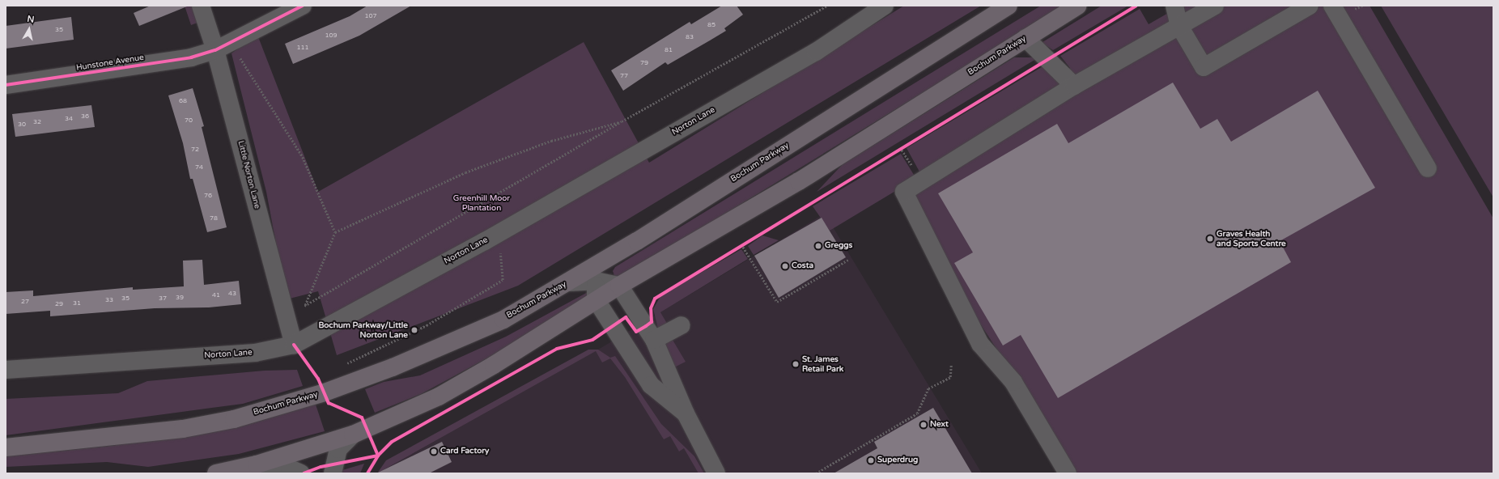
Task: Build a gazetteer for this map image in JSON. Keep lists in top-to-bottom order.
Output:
{
  "streets": {
    "highway": ["Bochum Parkway"],
    "street": ["Hunstone Avenue", "Norton Lane", "Little Norton Lane"]
  },
  "crossings": [
    ["Hunstone Avenue", "Little Norton Lane"],
    ["Norton Lane", "Little Norton Lane"]
  ],
  "parks": ["Greenhill Moor Plantation"],
  "places": [
    "Graves Health and Sports Centre",
    "Greggs",
    "Costa",
    "Bochum Parkway/Little Norton Lane",
    "St. James Retail Park",
    "Next",
    "Card Factory",
    "Superdrug"
  ],
  "house_numbers": [
    "107",
    "85",
    "35",
    "109",
    "83",
    "111",
    "81",
    "79",
    "77",
    "68",
    "36",
    "34",
    "70",
    "32",
    "30",
    "72",
    "74",
    "76",
    "78",
    "43",
    "41",
    "39",
    "35",
    "37",
    "33",
    "27",
    "31",
    "29"
  ],
  "north": "top"
}
